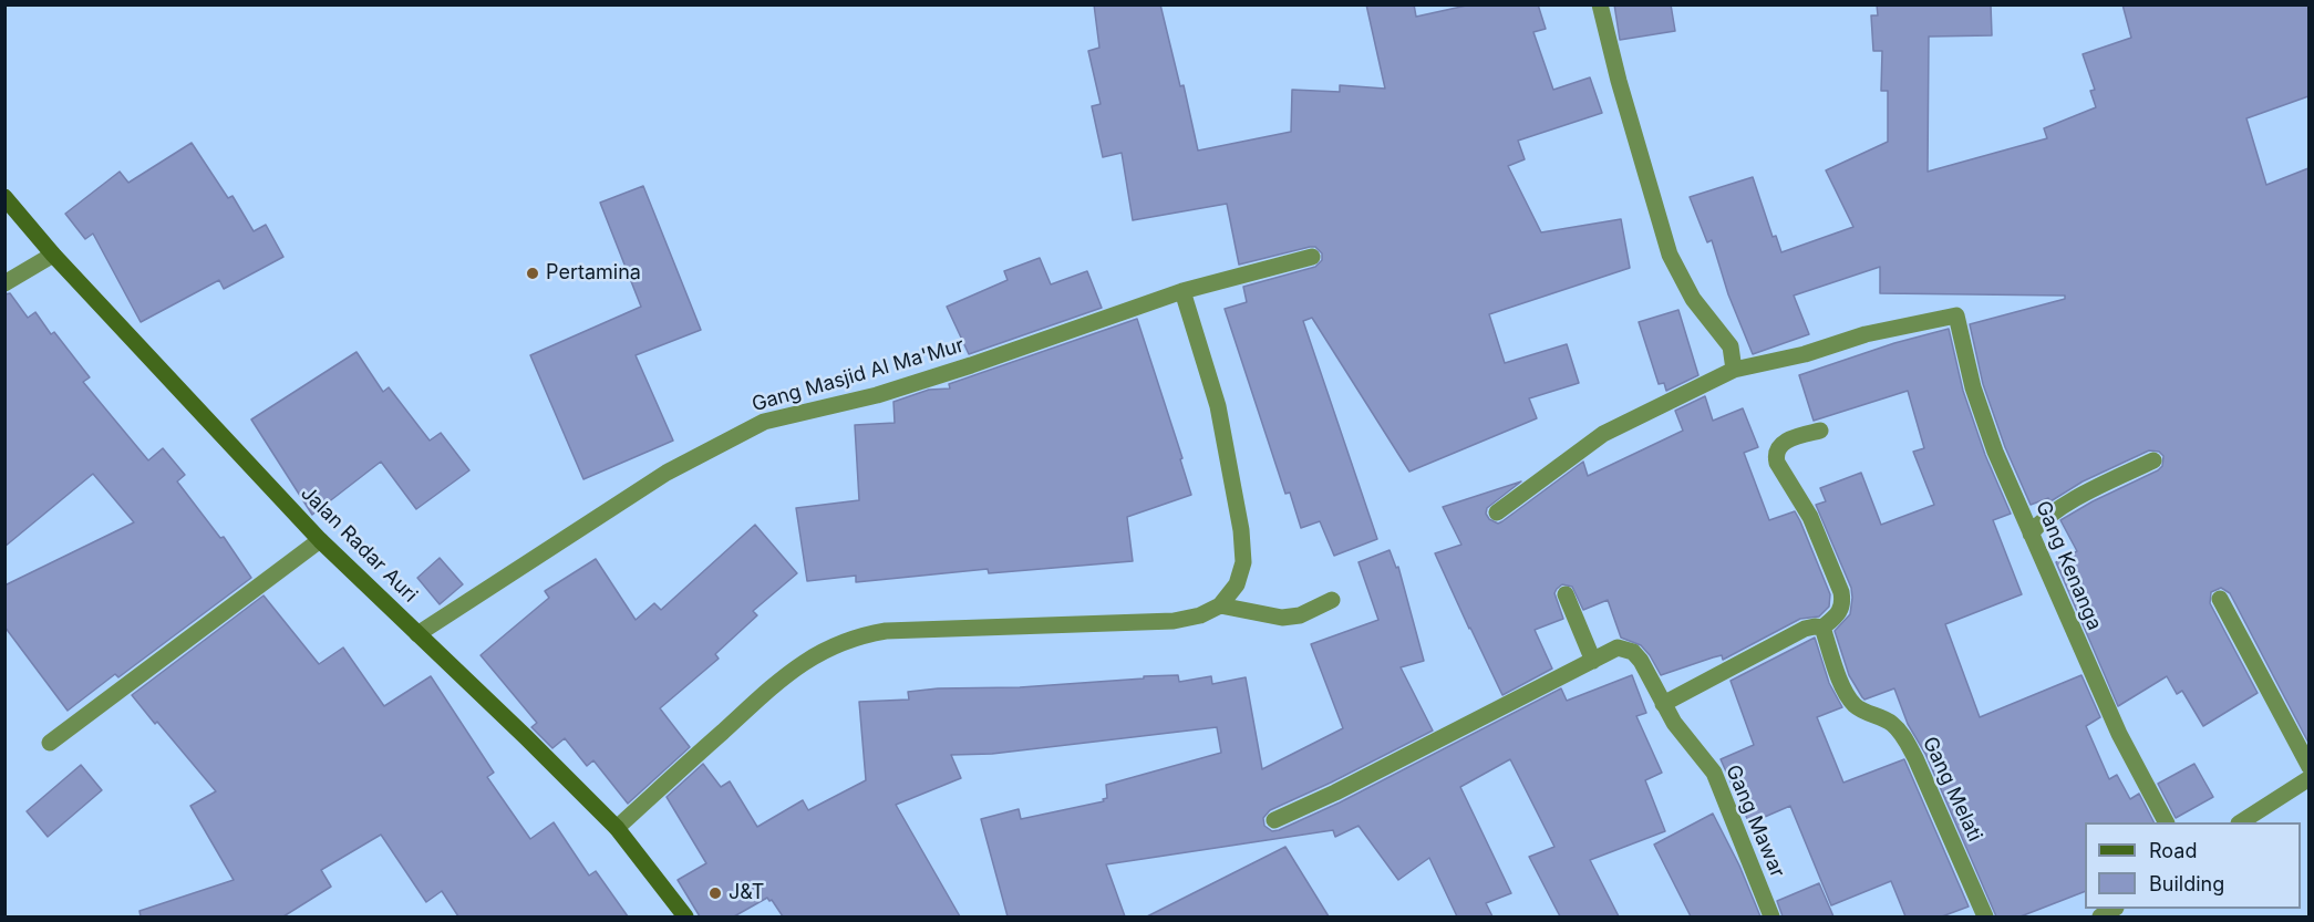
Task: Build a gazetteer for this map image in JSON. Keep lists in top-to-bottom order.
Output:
{
  "streets": {
    "main road": ["Jalan Radar Auri"],
    "street": [
      "Gang Masjid Al Ma'Mur",
      "Gang Kenanga",
      "Gang Melati",
      "Gang Mawar"
    ]
  },
  "crossings": [
    ["Gang Masjid Al Ma'Mur", "Jalan Radar Auri"]
  ],
  "places": ["Pertamina", "J&T"],
  "legend": ["Road", "Building"]
}
